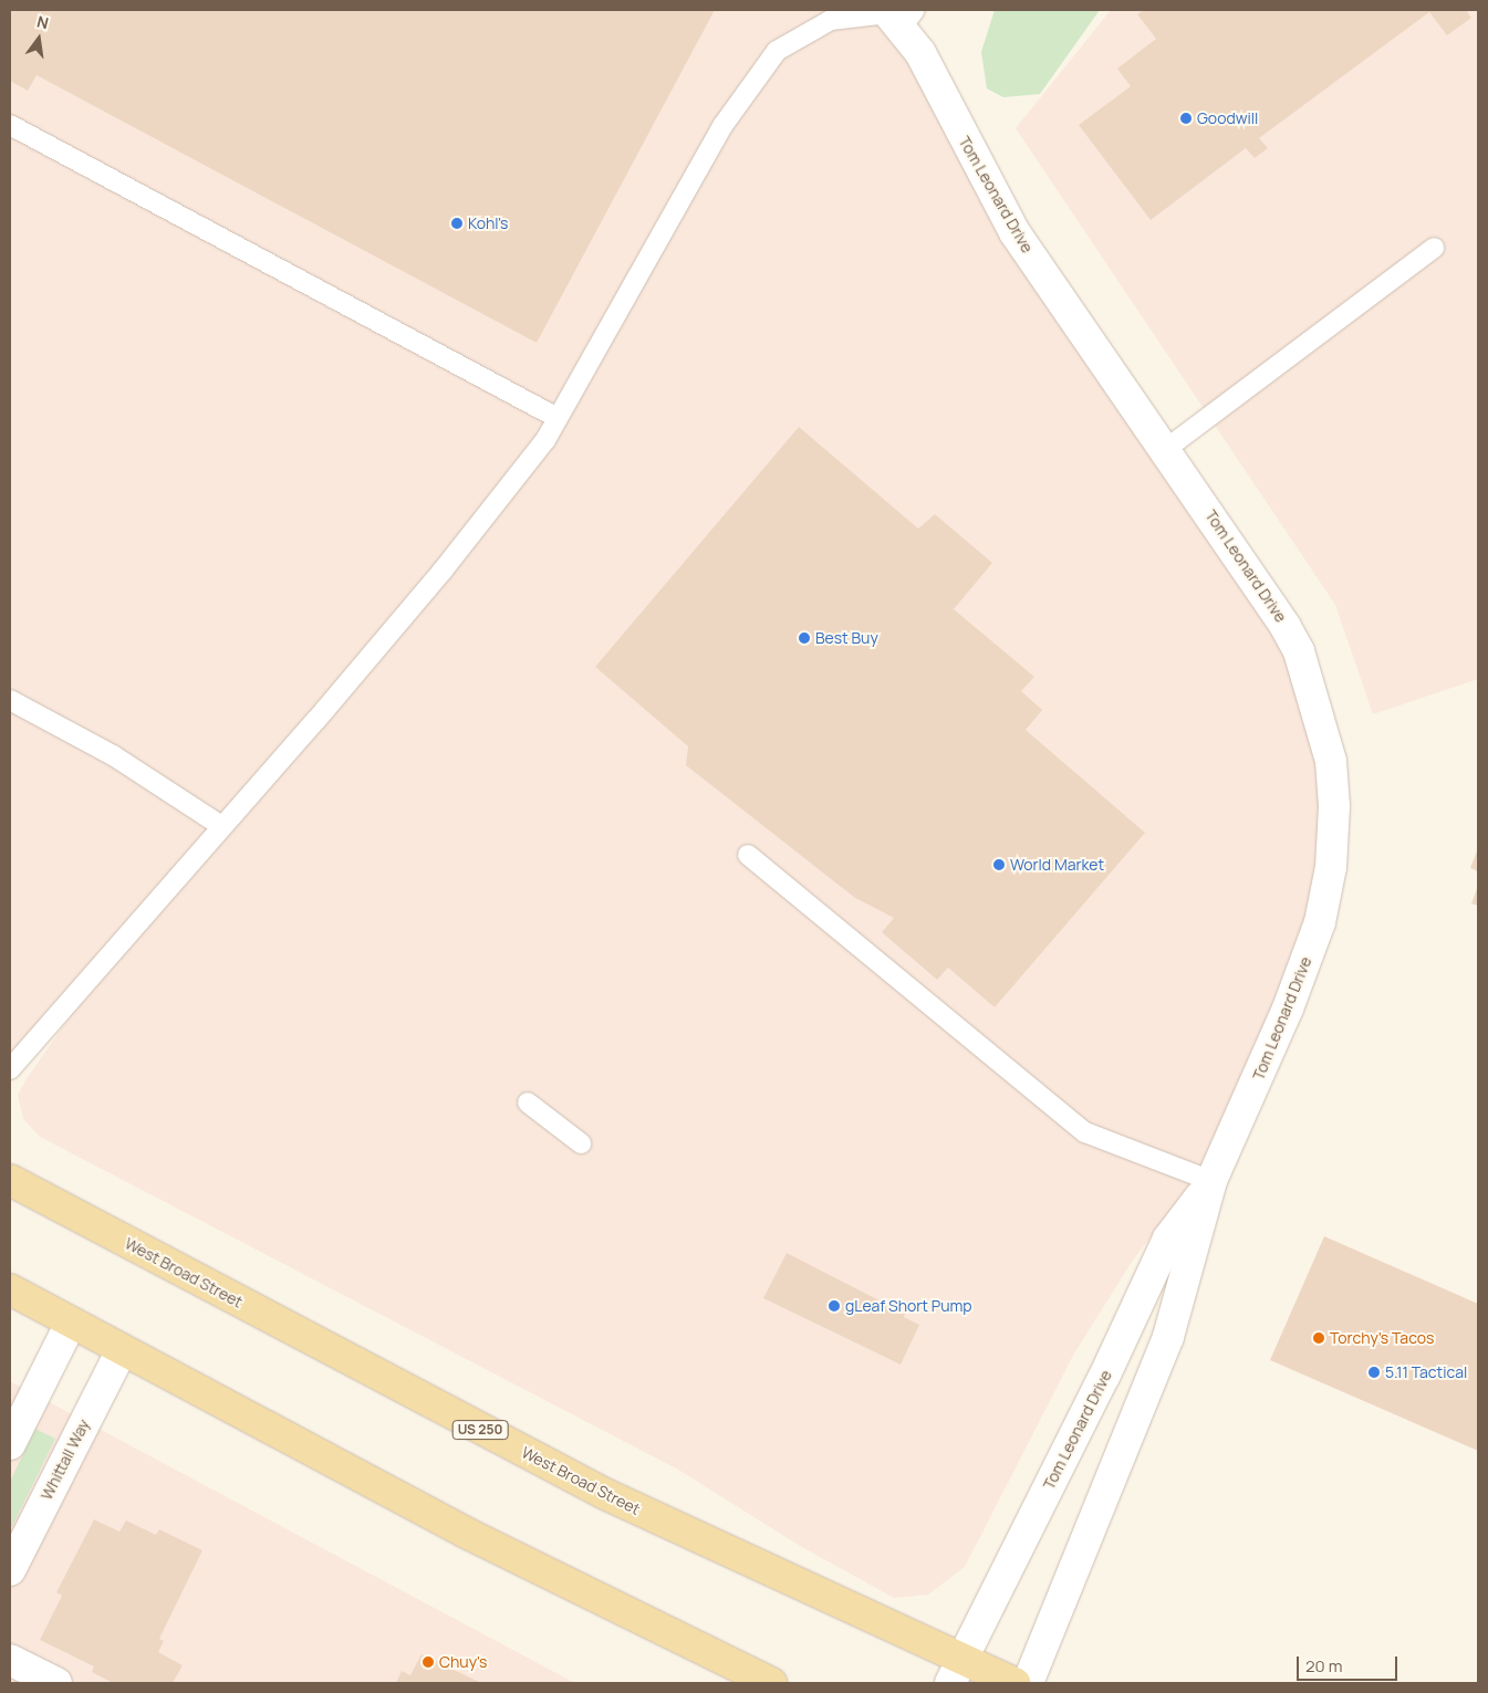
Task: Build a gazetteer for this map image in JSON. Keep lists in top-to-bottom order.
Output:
{
  "streets": {
    "main road": ["West Broad Street", "US 250"],
    "street": ["Tom Leonard Drive", "Whittall Way"]
  },
  "crossings": [
    ["Tom Leonard Drive", "West Broad Street"]
  ],
  "places": [
    "Goodwill",
    "Kohl's",
    "Best Buy",
    "World Market",
    "gLeaf Short Pump",
    "Torchy's Tacos",
    "5.11 Tactical",
    "Chuy's"
  ],
  "scale_bar": "20 m",
  "north": "top"
}
